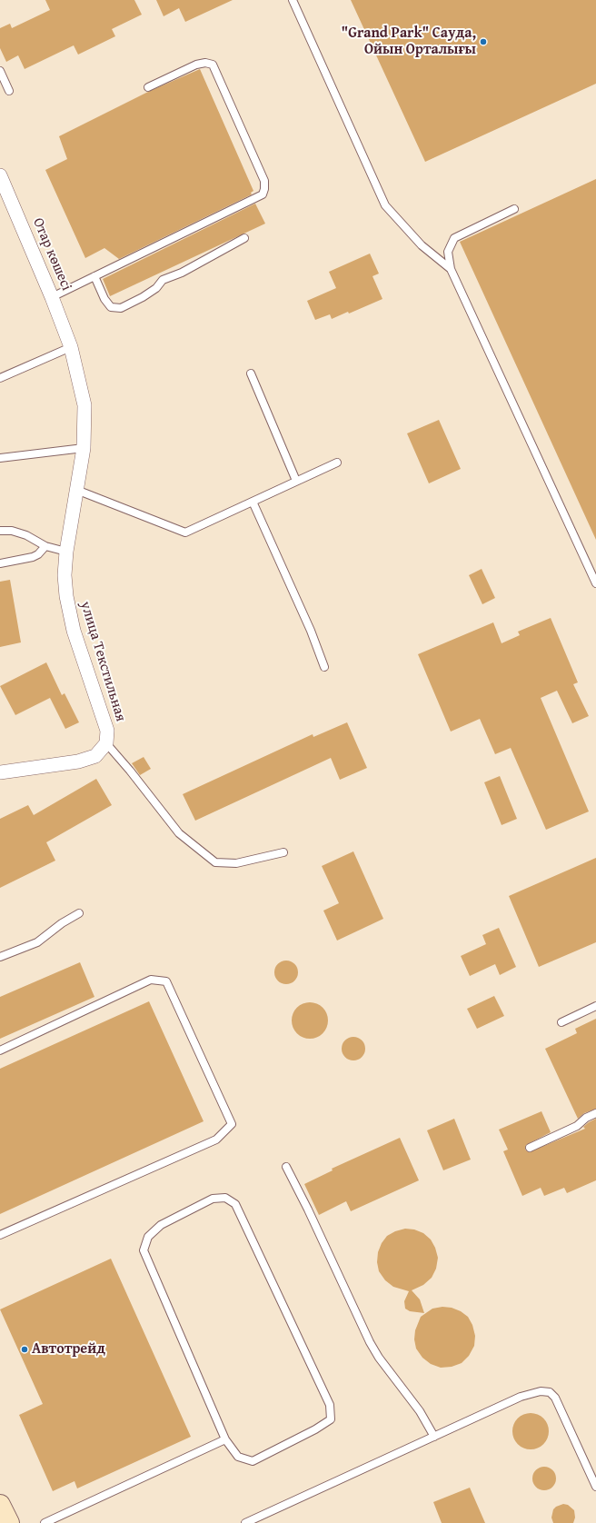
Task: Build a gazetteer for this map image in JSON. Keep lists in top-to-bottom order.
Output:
{
  "streets": {
    "street": ["Отар көшесі", "улица Текстильная"]
  },
  "crossings": [
    ["Отар көшесі", "улица Текстильная"]
  ],
  "places": ["\"Grand Park\" Сауда, Ойын Орталығы", "Автотрейд"]
}
